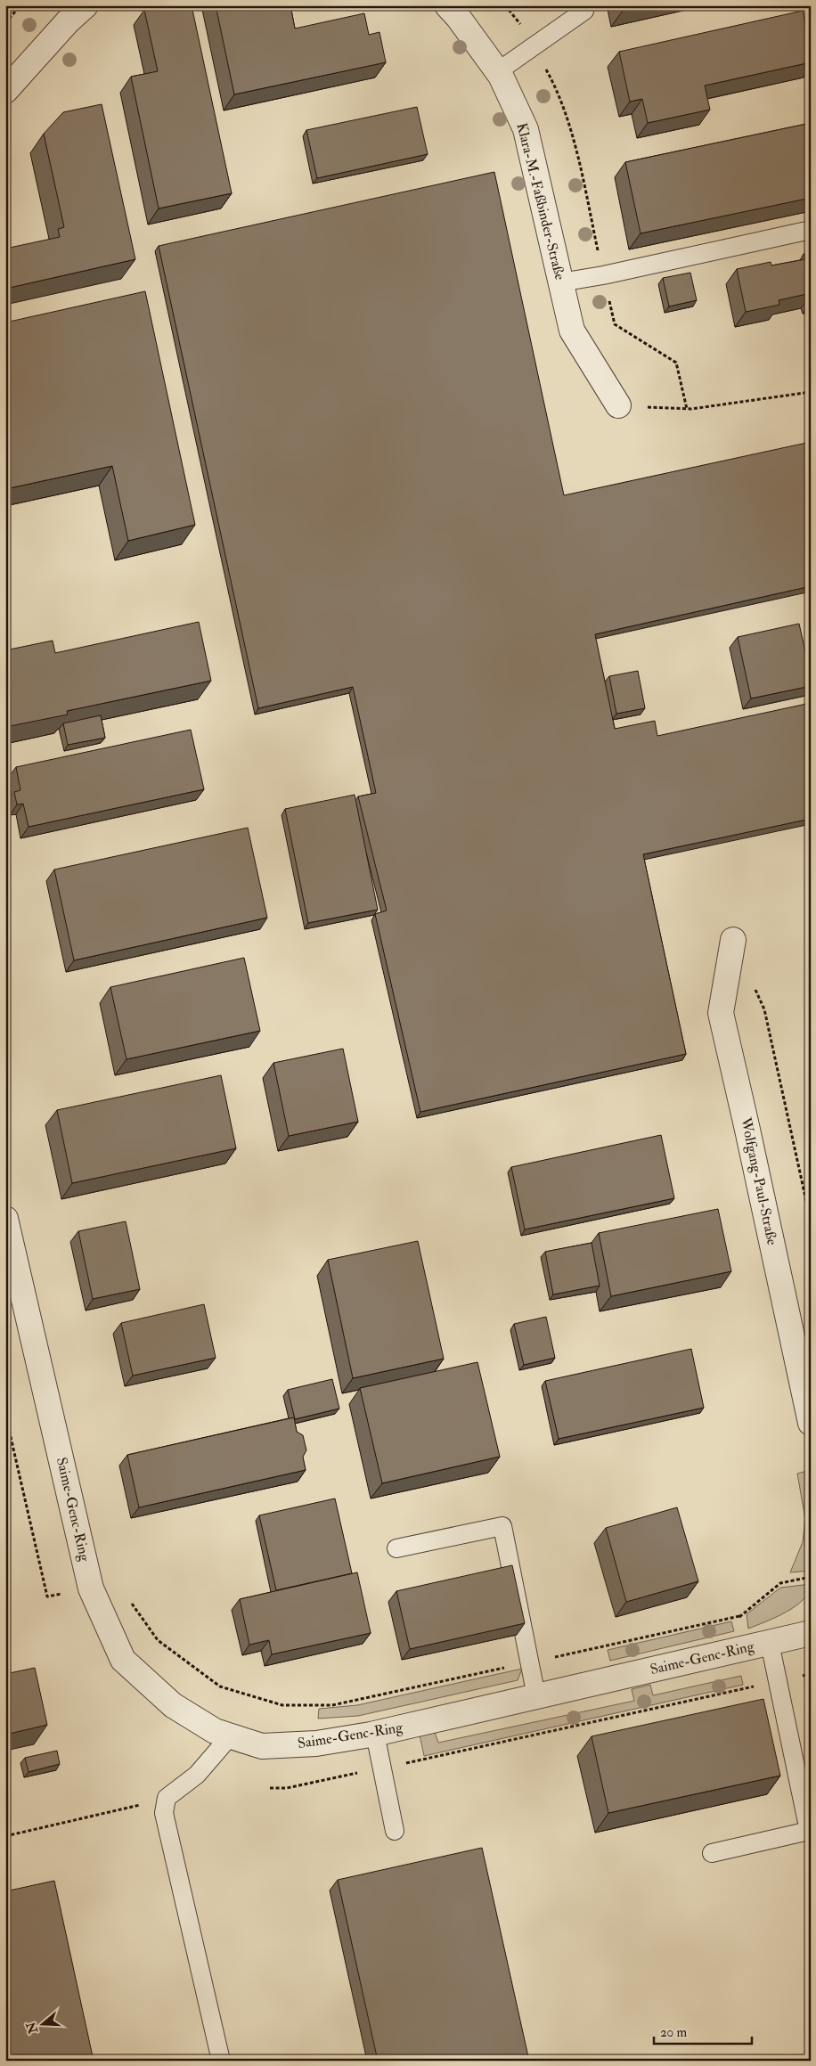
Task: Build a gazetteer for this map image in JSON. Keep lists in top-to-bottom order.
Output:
{
  "streets": {
    "street": ["Klara-M.-Faßbinder-Straße", "Wolfgang-Paul-Straße", "Saime-Genc-Ring"]
  },
  "scale_bar": "20 m",
  "north": "left"
}
